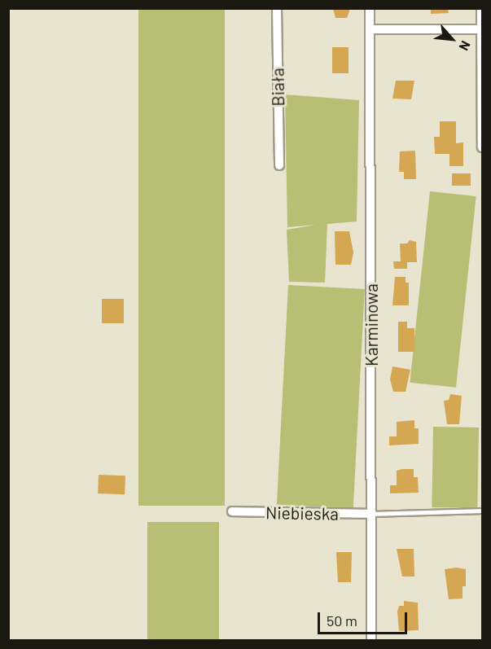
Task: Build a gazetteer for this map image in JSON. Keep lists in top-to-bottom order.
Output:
{
  "streets": {
    "street": ["Biała", "Karminowa", "Niebieska"]
  },
  "crossings": [
    ["Karminowa", "Niebieska"]
  ],
  "scale_bar": "50 m",
  "north": "bottom right"
}
